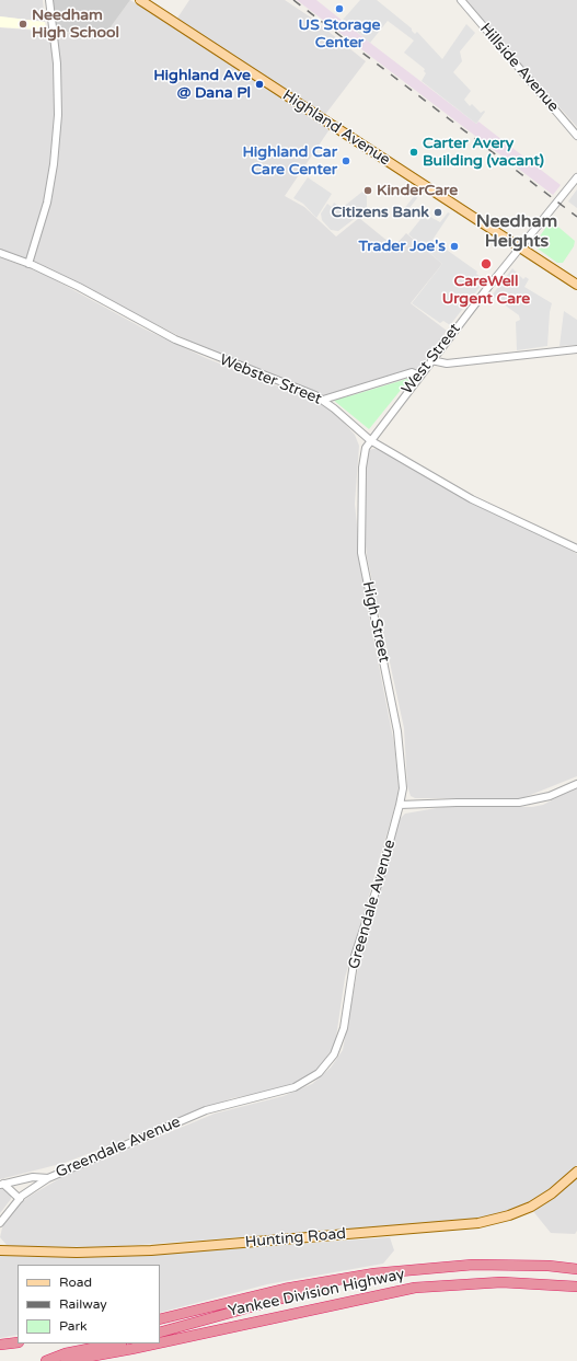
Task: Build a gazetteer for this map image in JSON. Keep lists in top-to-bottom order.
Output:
{
  "streets": {
    "highway": ["Yankee Division Highway"],
    "main road": ["Highland Avenue", "Hunting Road"],
    "street": [
      "Hillside Avenue",
      "West Street",
      "Webster Street",
      "High Street",
      "Greendale Avenue"
    ]
  },
  "crossings": [
    ["Highland Avenue", "West Street"],
    ["West Street", "Webster Street"],
    ["West Street", "High Street"],
    ["Webster Street", "High Street"],
    ["High Street", "Greendale Avenue"]
  ],
  "districts": ["Needham Heights"],
  "places": [
    "US Storage Center",
    "Needham High School",
    "Highland Ave @ Dana Pl",
    "Carter Avery Building (vacant)",
    "Highland Car Care Center",
    "KinderCare",
    "Citizens Bank",
    "Trader Joe's",
    "CareWell Urgent Care"
  ],
  "legend": ["Road", "Railway", "Park"]
}
